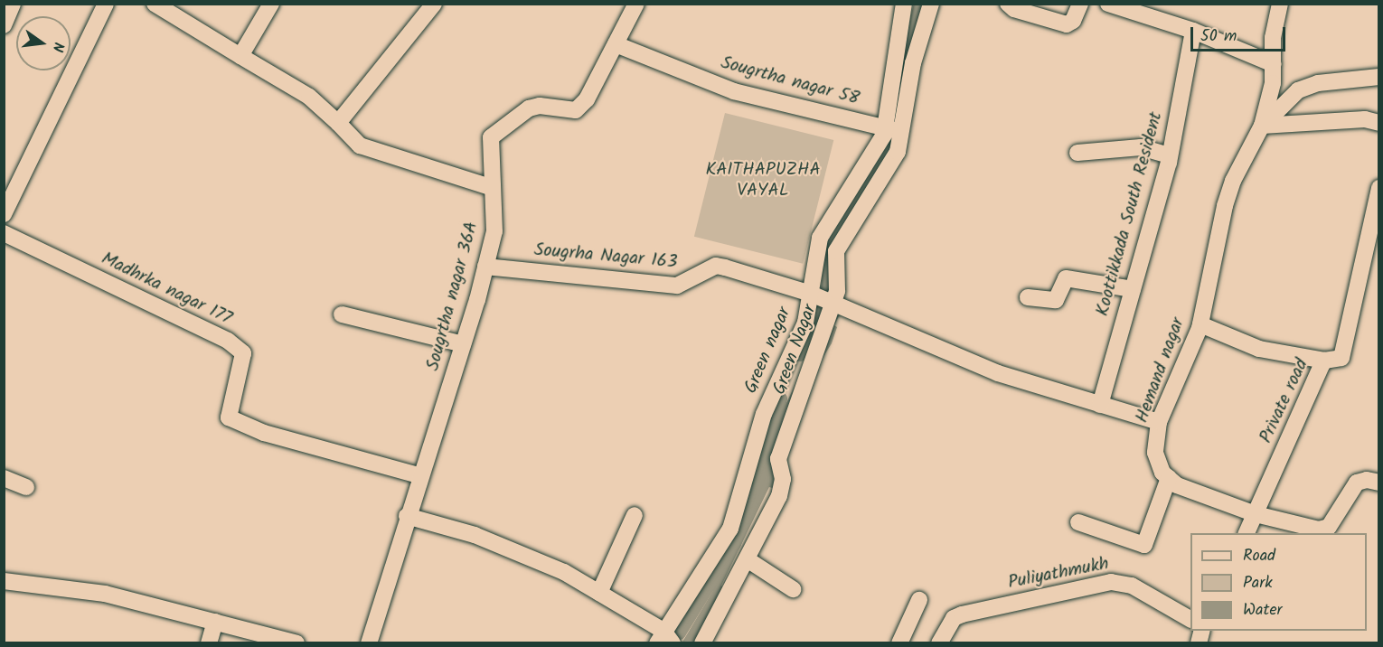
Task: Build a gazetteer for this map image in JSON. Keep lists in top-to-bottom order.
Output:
{
  "streets": {
    "street": [
      "Sougrtha nagar 58",
      "Koottikkada South Resident",
      "Sougrha Nagar 163",
      "Madhrka nagar 177",
      "Sougrtha nagar 36A",
      "Green Nagar",
      "Green nagar",
      "Hemand nagar",
      "Private road",
      "Puliyathmukh"
    ]
  },
  "crossings": [
    ["Sougrtha nagar 58", "Sougrtha nagar 36A"],
    ["Sougrtha nagar 58", "Green nagar"],
    ["Koottikkada South Resident", "Sougrha Nagar 163"],
    ["Sougrha Nagar 163", "Sougrtha nagar 36A"],
    ["Sougrha Nagar 163", "Green Nagar"],
    ["Sougrha Nagar 163", "Green nagar"],
    ["Sougrha Nagar 163", "Hemand nagar"],
    ["Madhrka nagar 177", "Sougrtha nagar 36A"],
    ["Hemand nagar", "Private road"]
  ],
  "parks": ["KAITHAPUZHA VAYAL"],
  "legend": ["Road", "Park", "Water"],
  "scale_bar": "50 m",
  "north": "right"
}
